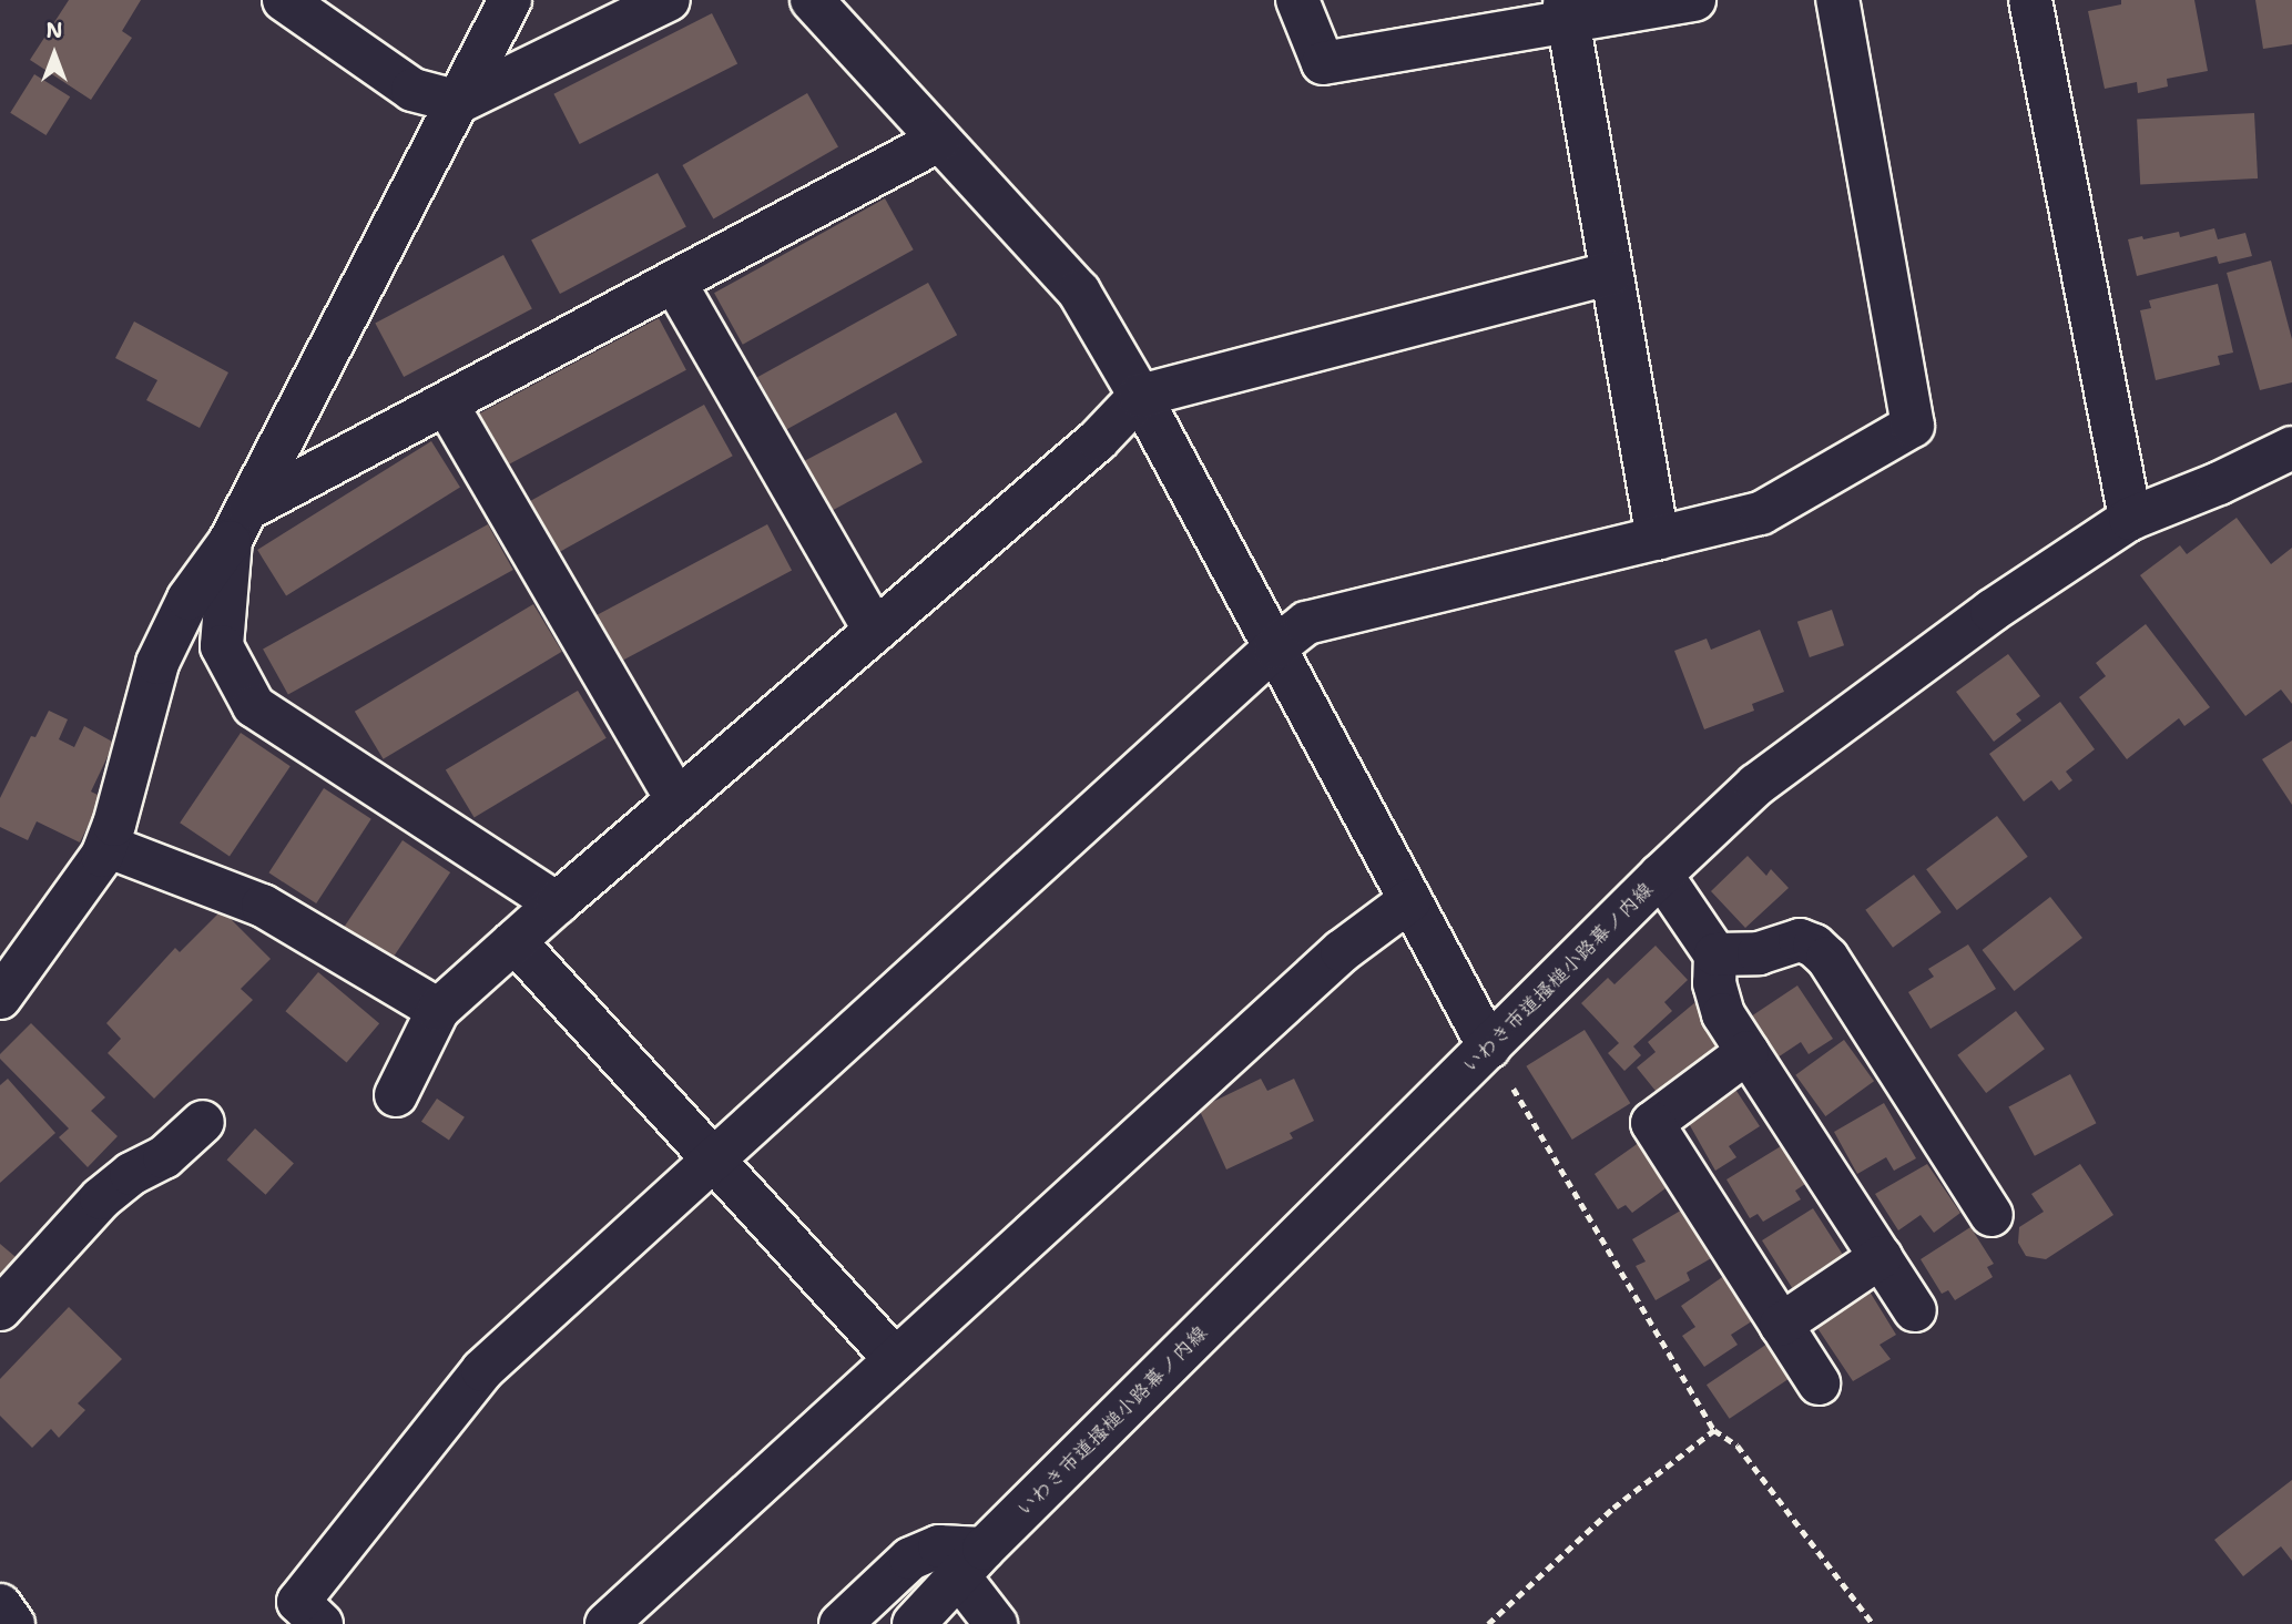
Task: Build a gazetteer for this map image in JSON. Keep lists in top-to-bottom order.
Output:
{
  "streets": {
    "street": ["いわき市道搔槌小路幕ノ内線"]
  },
  "north": "top"
}
